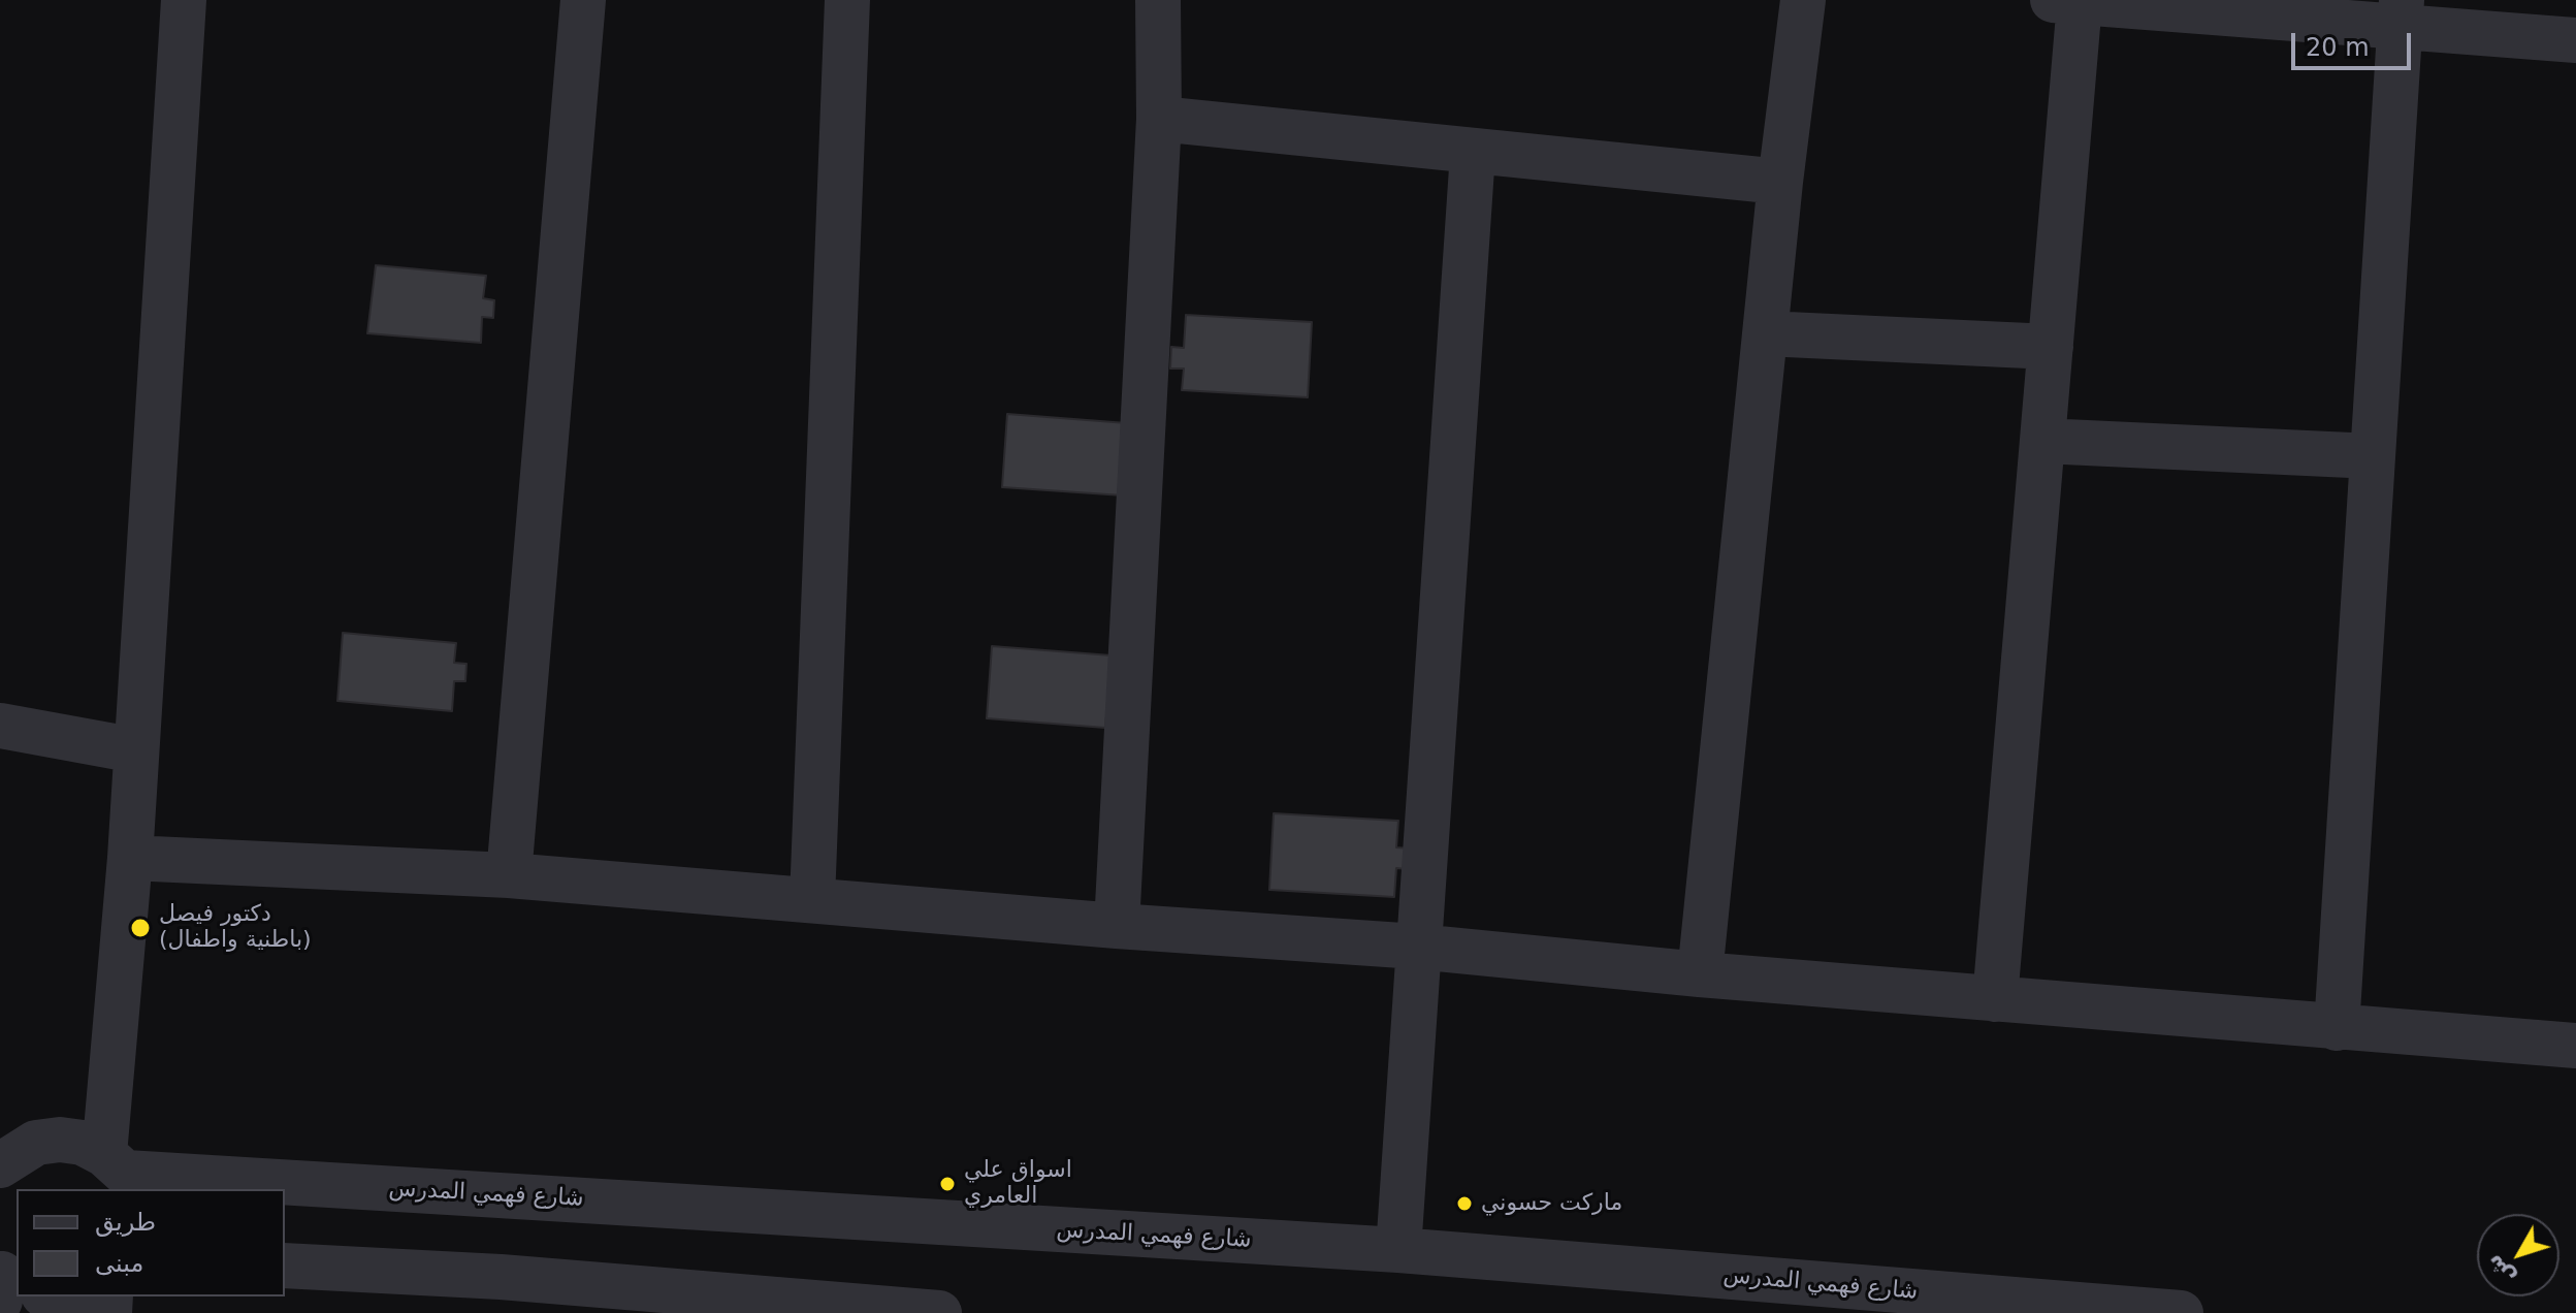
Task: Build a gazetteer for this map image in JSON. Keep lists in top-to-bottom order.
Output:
{
  "streets": {
    "street": ["شارع فهمي المدرس"]
  },
  "places": ["دكتور فيصل (باطنية واطفال)", "اسواق علي العامري", "ماركت حسوني"],
  "legend": ["طريق", "مبنى"],
  "scale_bar": "20 m",
  "north": "bottom left"
}
